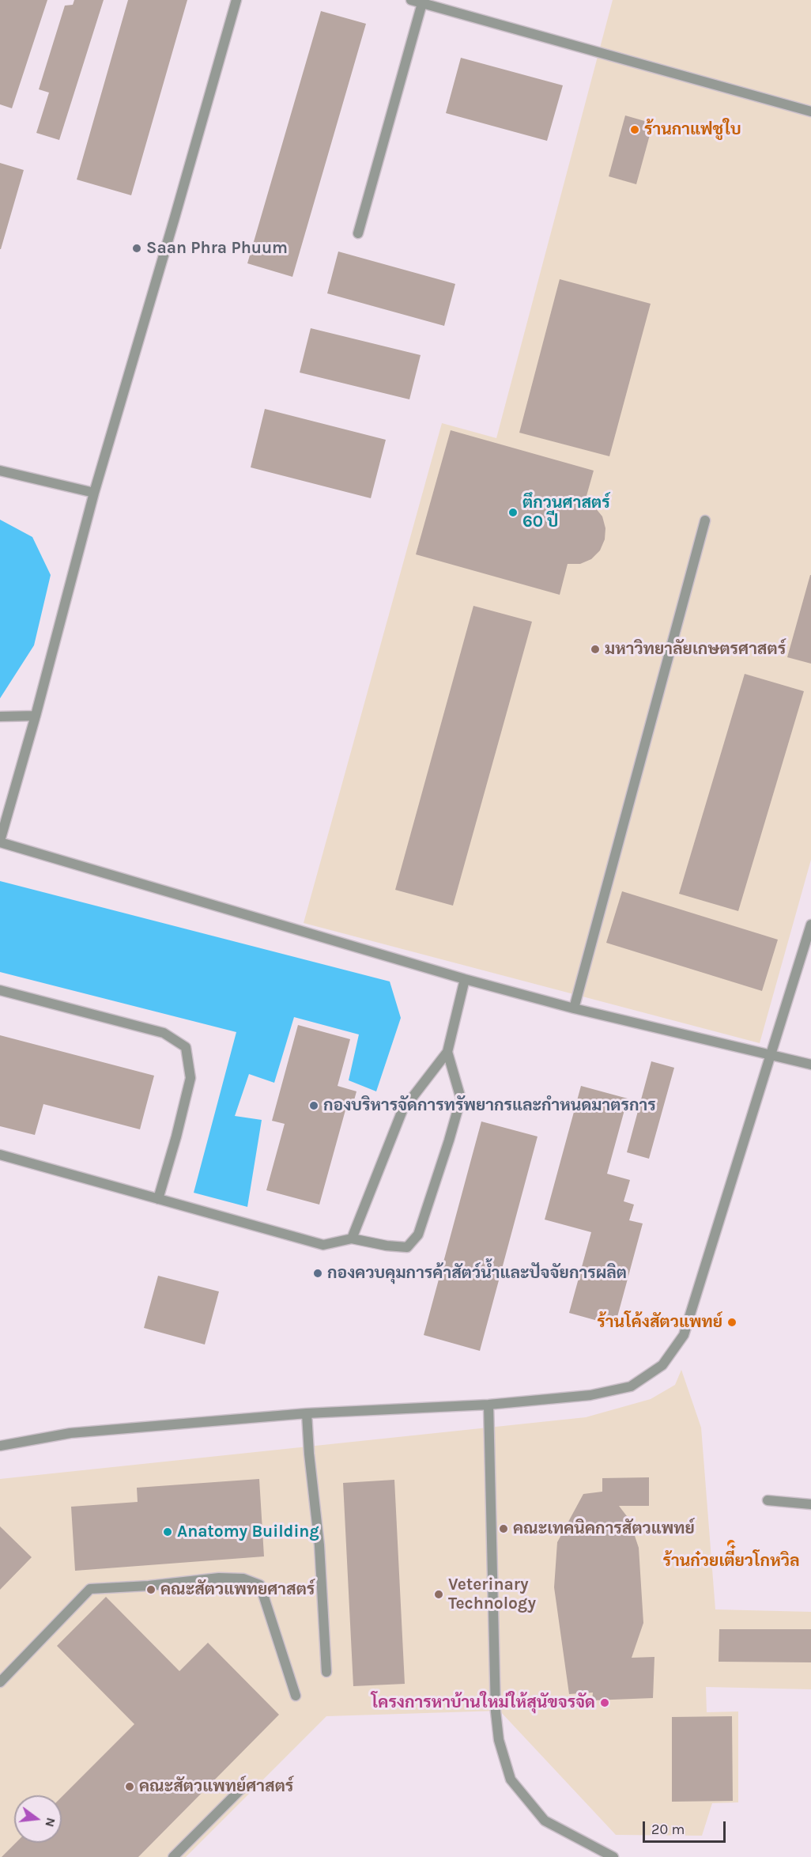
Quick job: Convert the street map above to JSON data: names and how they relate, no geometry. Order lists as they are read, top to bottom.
{
  "places": [
    "ร้านกาแฟชูใบ",
    "Saan Phra Phuum",
    "ตึกวนศาสตร์ 60 ปี",
    "มหาวิทยาลัยเกษตรศาสตร์",
    "กองบริหารจัดการทรัพยากรและกำหนดมาตรการ",
    "กองควบคุมการค้าสัตว์น้ำและปัจจัยการผลิต",
    "ร้านโค้งสัตวแพทย์",
    "คณะเทคนิคการสัตวแพทย์",
    "Anatomy Building",
    "ร้านก๋วยเตี๋ยวโกหวิล",
    "คณะสัตวแพทยศาสตร์",
    "Veterinary Technology",
    "โครงการหาบ้านใหม่ให้สุนัขจรจัด",
    "คณะสัตวแพทย์ศาสตร์"
  ],
  "scale_bar": "20 m",
  "north": "right"
}
